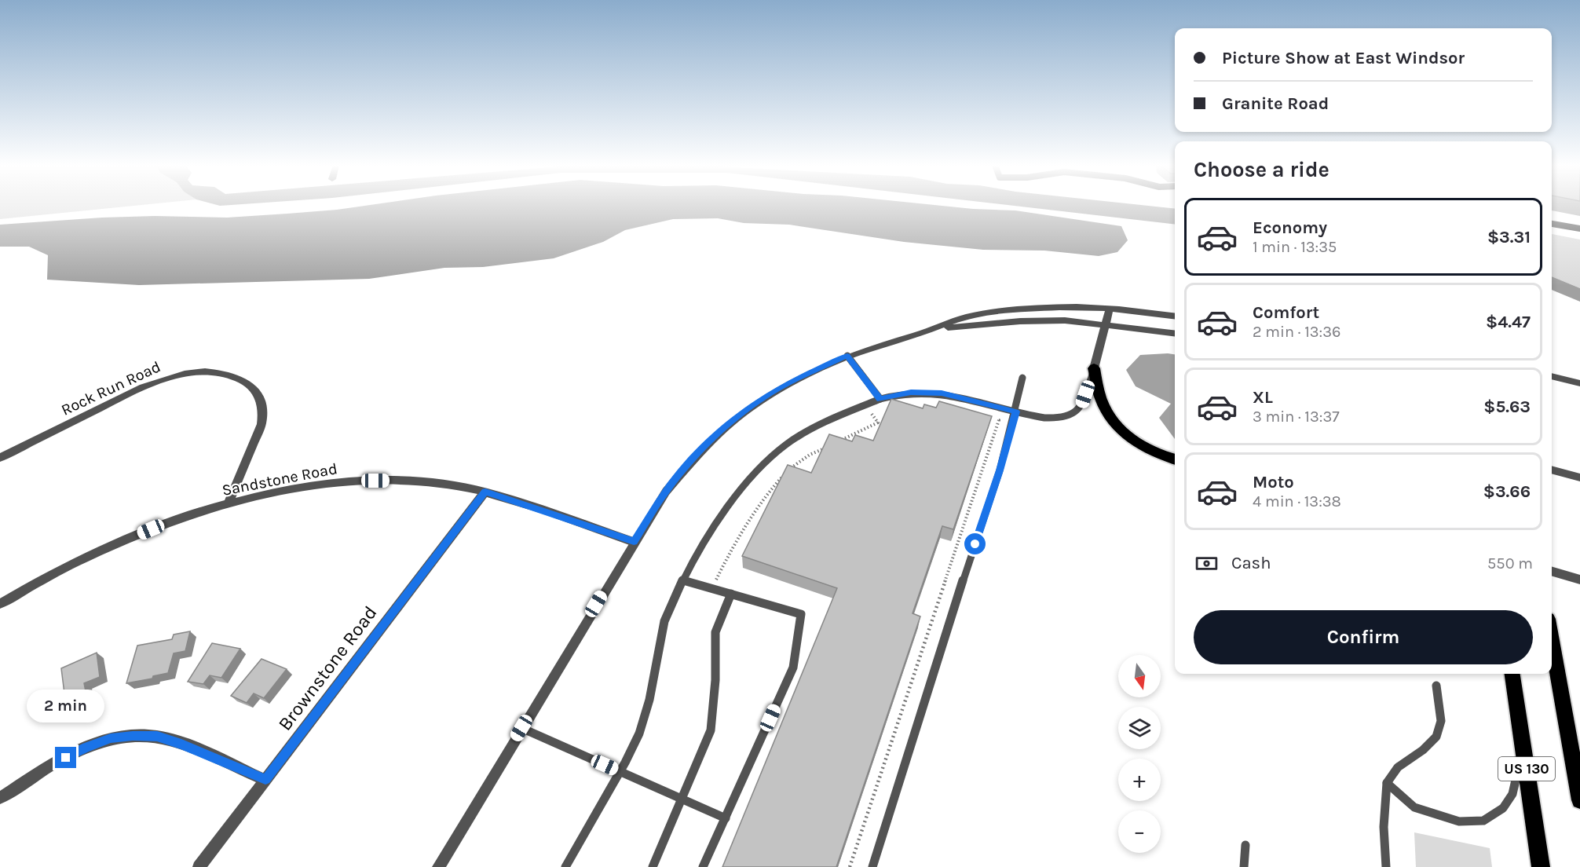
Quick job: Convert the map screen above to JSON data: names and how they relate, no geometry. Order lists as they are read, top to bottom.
{
  "streets": {
    "highway": ["US 130"],
    "street": ["Rock Run Road", "Sandstone Road", "Brownstone Road"]
  },
  "crossings": [
    ["Rock Run Road", "Sandstone Road"],
    ["Sandstone Road", "Brownstone Road"]
  ],
  "north": "bottom",
  "page": {
    "banner": ["Picture Show at East Windsor", "Granite Road"],
    "heading": "Choose a ride",
    "list": [
      {
        "name": "Economy",
        "note": "1 min · 13:35",
        "value": "$3.31"
      },
      {
        "name": "Comfort",
        "note": "2 min · 13:36",
        "value": "$4.47"
      },
      {
        "name": "XL",
        "note": "3 min · 13:37",
        "value": "$5.63"
      },
      {
        "name": "Moto",
        "note": "4 min · 13:38",
        "value": "$3.66"
      }
    ],
    "pay": ["Cash", "550 m"],
    "buttons": "Confirm",
    "map_buttons": ["+", "−"],
    "bubble": "2 min"
  }
}
